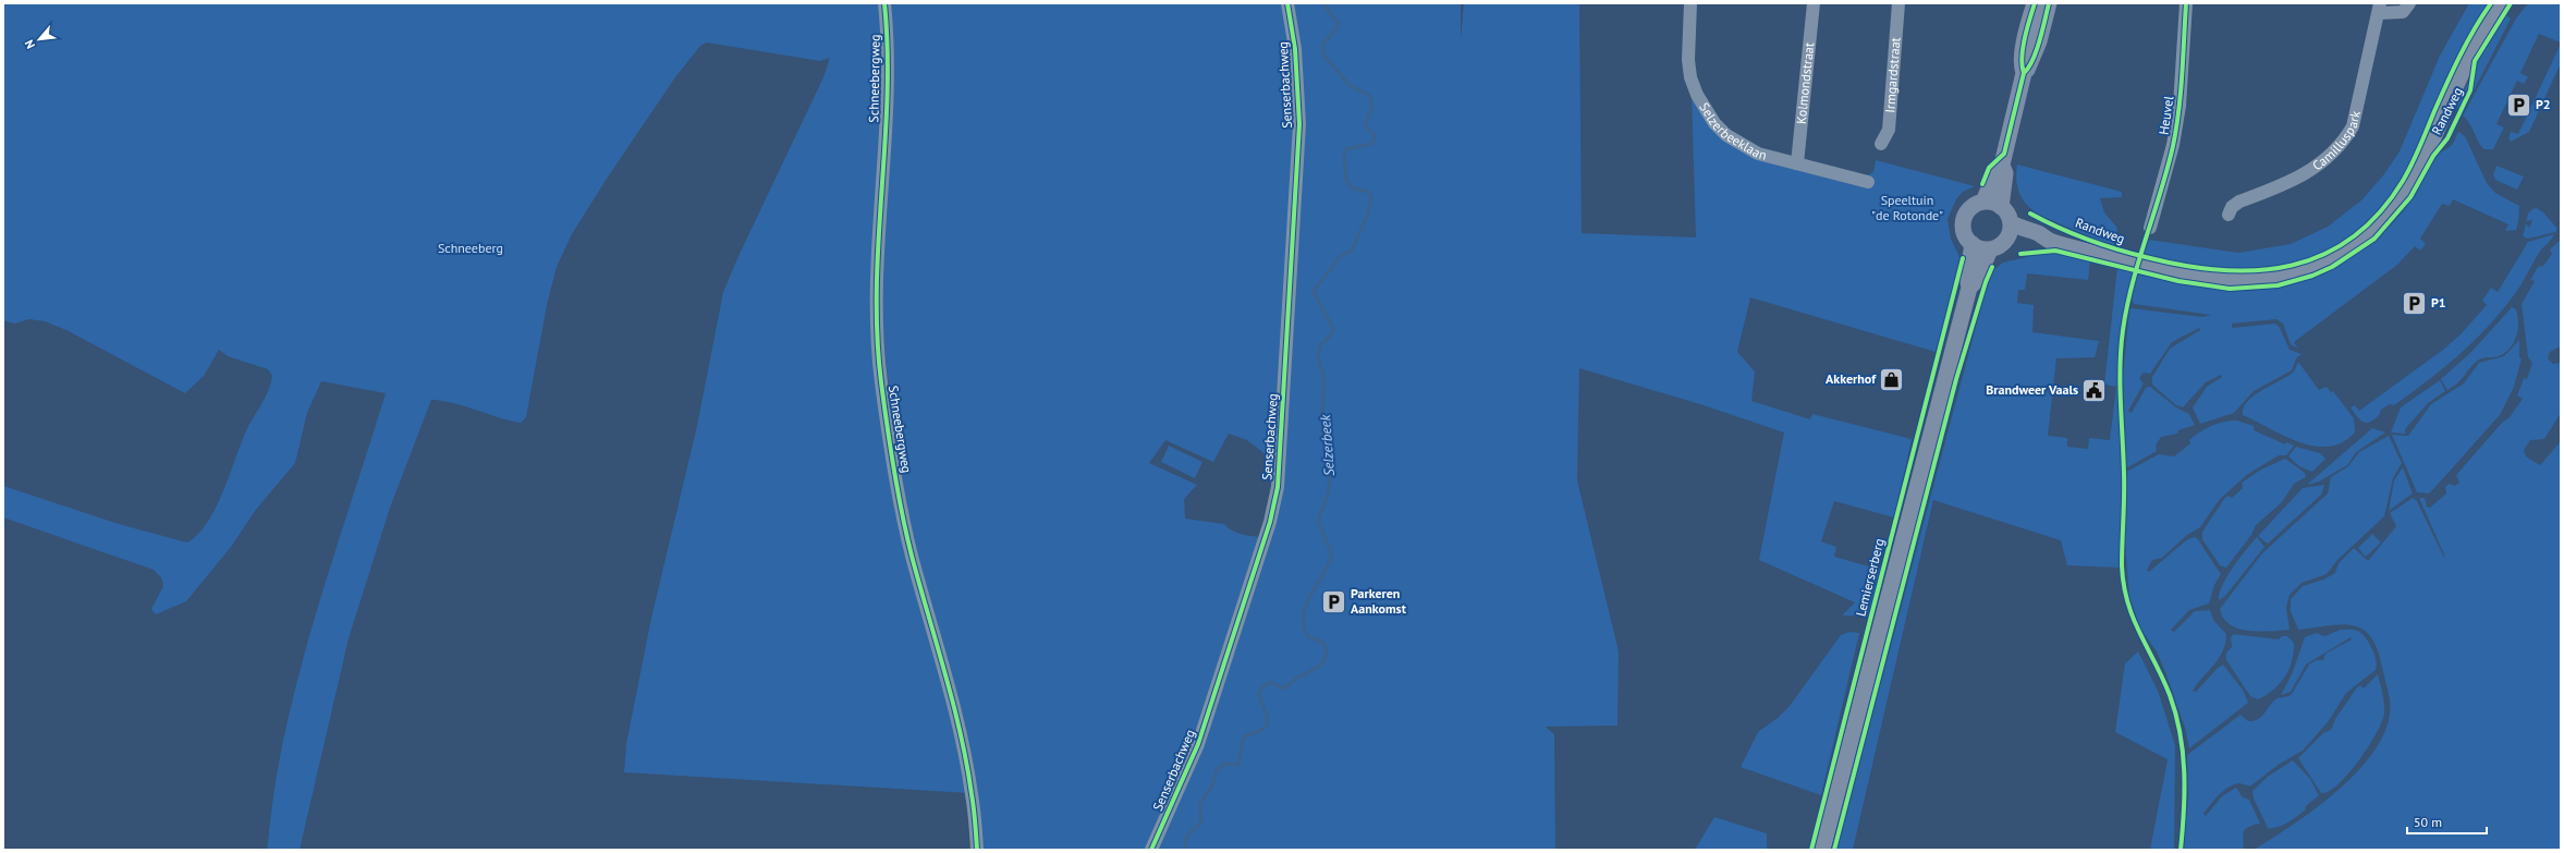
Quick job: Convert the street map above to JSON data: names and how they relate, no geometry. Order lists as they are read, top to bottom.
{
  "streets": {
    "main road": ["Randweg", "Lemierserberg"],
    "street": [
      "Irmgardstraat",
      "Schneebergweg",
      "Kolmondstraat",
      "Senserbachweg",
      "Heuvel",
      "Selzerbeeklaan",
      "Camilluspark"
    ]
  },
  "crossings": [
    ["Kolmondstraat", "Selzerbeeklaan"],
    ["Randweg", "Lemierserberg"]
  ],
  "water": ["Selzerbeek"],
  "parks": ["Speeltuin \"de Rotonde\"", "Schneeberg"],
  "places": {
    "parking": ["P2", "P1", "Parkeren Aankomst"],
    "shop": ["Akkerhof"],
    "public building": ["Brandweer Vaals"]
  },
  "scale_bar": "50 m",
  "north": "bottom left"
}
